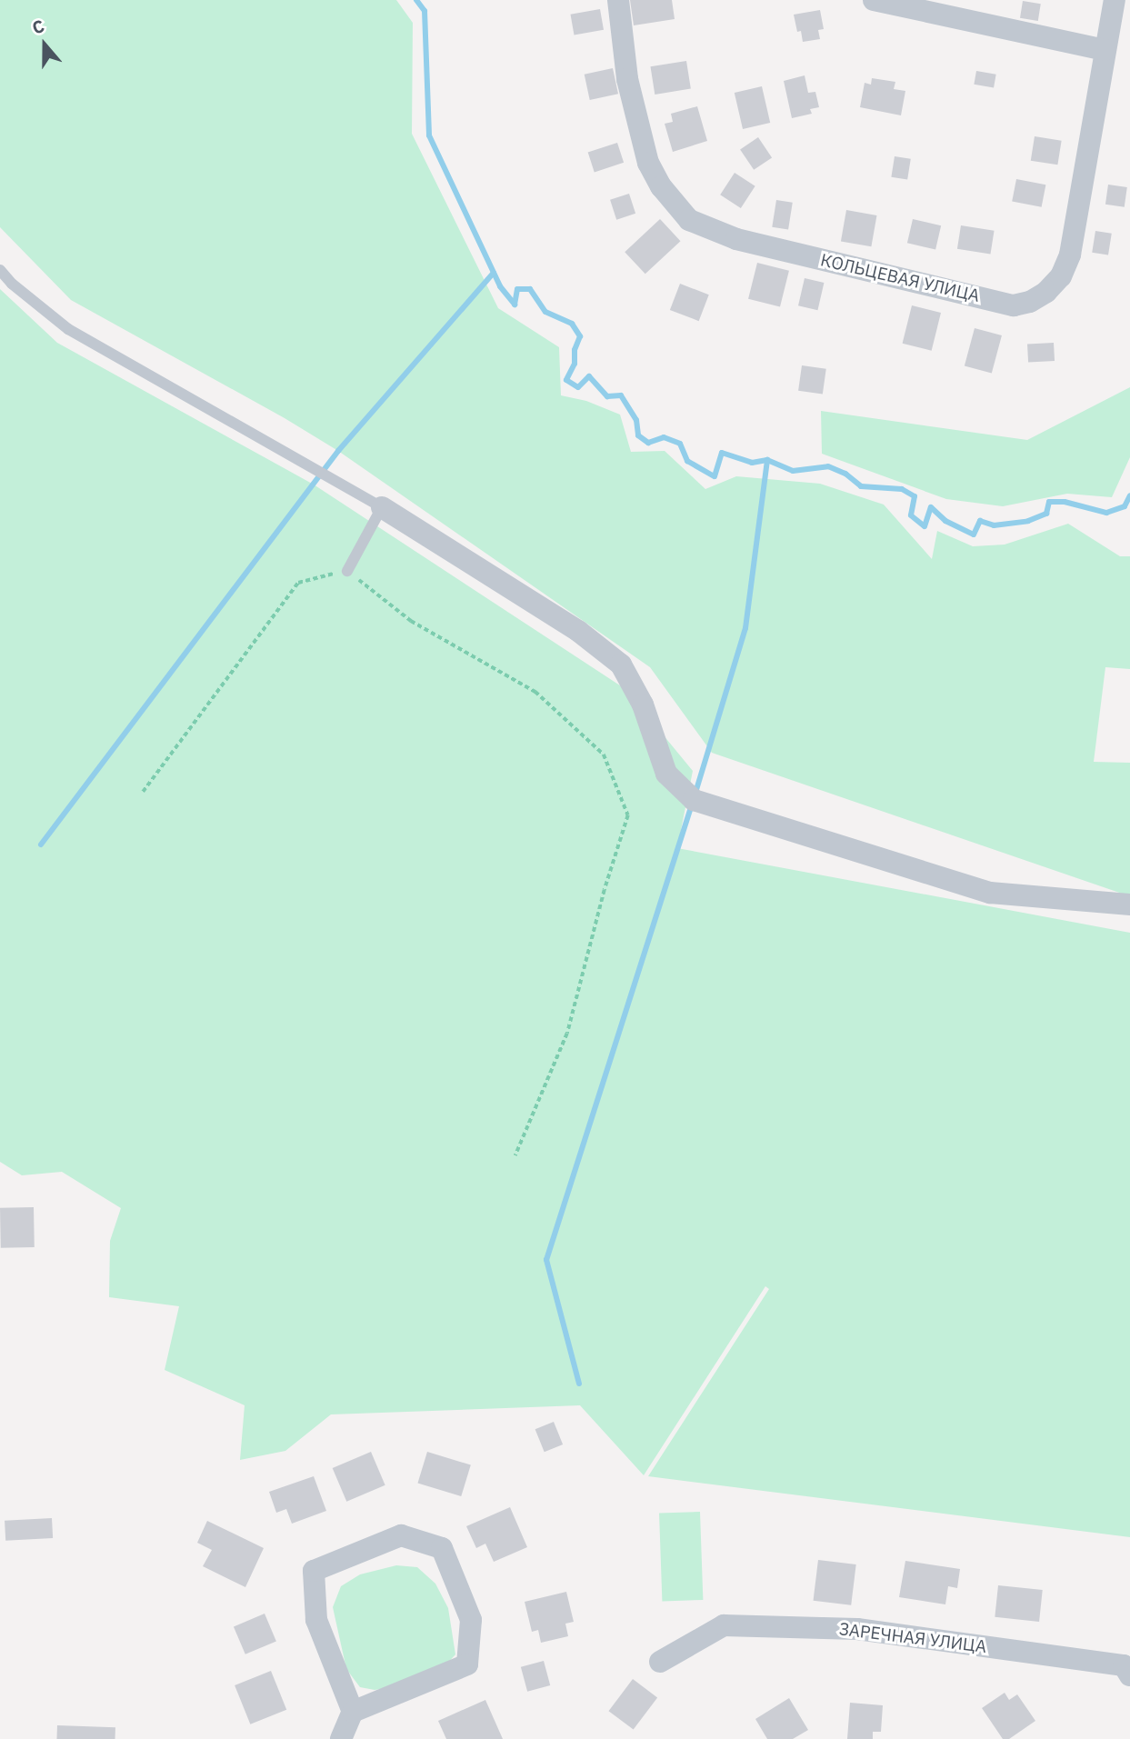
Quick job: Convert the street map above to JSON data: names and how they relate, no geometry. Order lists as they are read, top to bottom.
{
  "streets": {
    "street": ["КОЛЬЦЕВАЯ УЛИЦА", "ЗАРЕЧНАЯ УЛИЦА"]
  },
  "north": "top"
}
